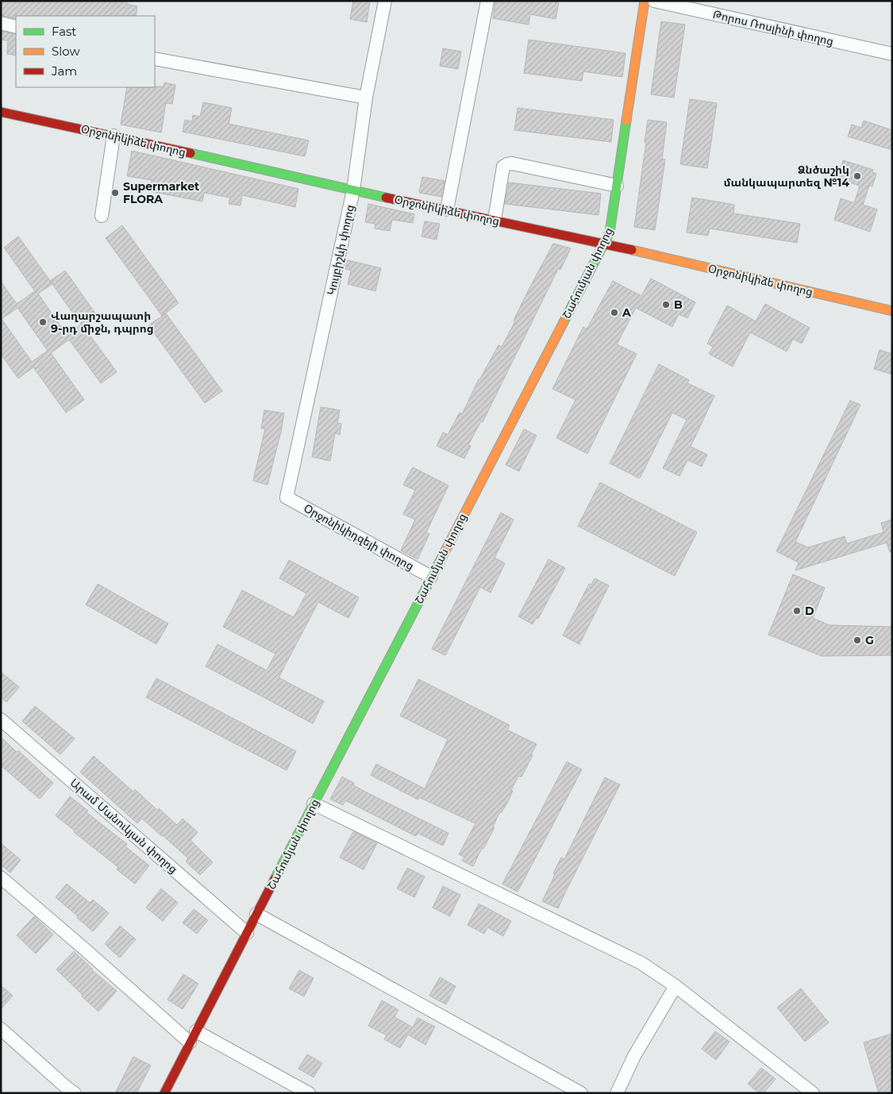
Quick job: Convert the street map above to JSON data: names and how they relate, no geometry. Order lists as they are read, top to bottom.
{
  "streets": {
    "main road": ["Օրջոնիկիձե փողոց", "Շահումյան փողոց"],
    "street": [
      "Թորոս Ռոսլինի փողոց",
      "Կույբիշևի փողոց",
      "Օրջոնիկիդզեյի փողոց",
      "Արամ Մանուկյան փողոց"
    ]
  },
  "crossings": [
    ["Օրջոնիկիձե փողոց", "Կույբիշևի փողոց"],
    ["Օրջոնիկիձե փողոց", "Շահումյան փողոց"],
    ["Կույբիշևի փողոց", "Օրջոնիկիդզեյի փողոց"],
    ["Շահումյան փողոց", "Օրջոնիկիդզեյի փողոց"],
    ["Շահումյան փողոց", "Արամ Մանուկյան փողոց"]
  ],
  "places": [
    "Ձնծաշիկ մանկապարտեզ №14",
    "Supermarket FLORA",
    "B",
    "A",
    "Վաղարշապատի 9-րդ միջն, դպրոց",
    "D",
    "G"
  ],
  "legend": ["Fast", "Slow", "Jam"]
}
